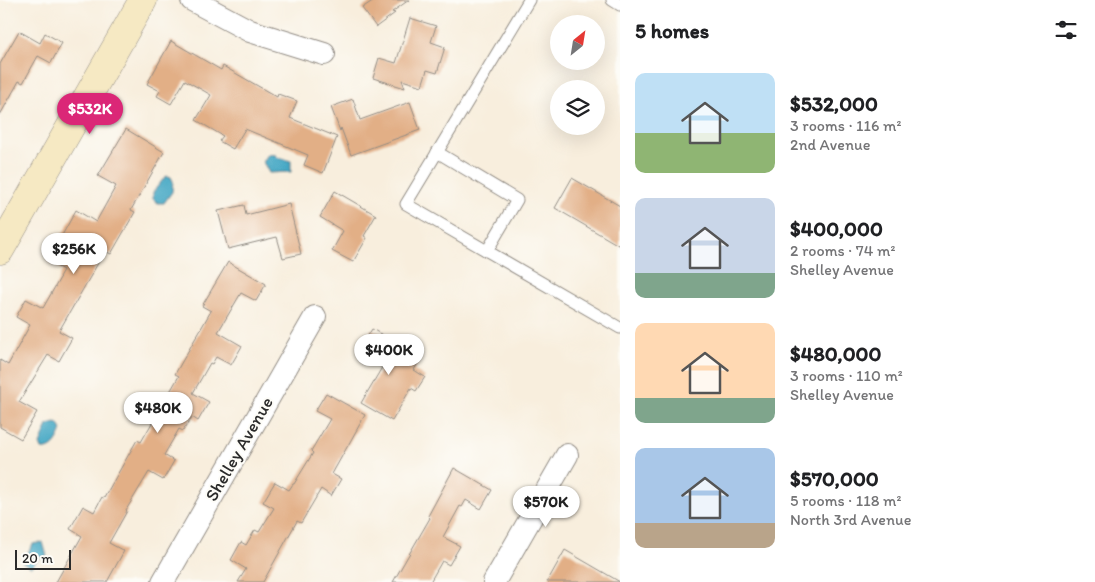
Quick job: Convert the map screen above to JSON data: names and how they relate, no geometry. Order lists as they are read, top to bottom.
{
  "streets": {
    "street": ["Shelley Avenue"]
  },
  "scale_bar": "20 m",
  "north": "top right",
  "page": {
    "heading": "5 homes",
    "list": [
      {
        "name": "$532,000",
        "note": "3 rooms · 116 m² · 2nd Avenue"
      },
      {
        "name": "$400,000",
        "note": "2 rooms · 74 m² · Shelley Avenue"
      },
      {
        "name": "$480,000",
        "note": "3 rooms · 110 m² · Shelley Avenue"
      },
      {
        "name": "$570,000",
        "note": "5 rooms · 118 m² · North 3rd Avenue"
      }
    ],
    "price": [
      "$532K",
      "$256K",
      "$400K",
      "$480K",
      "$570K"
    ],
    "scale": "20 m"
  }
}
